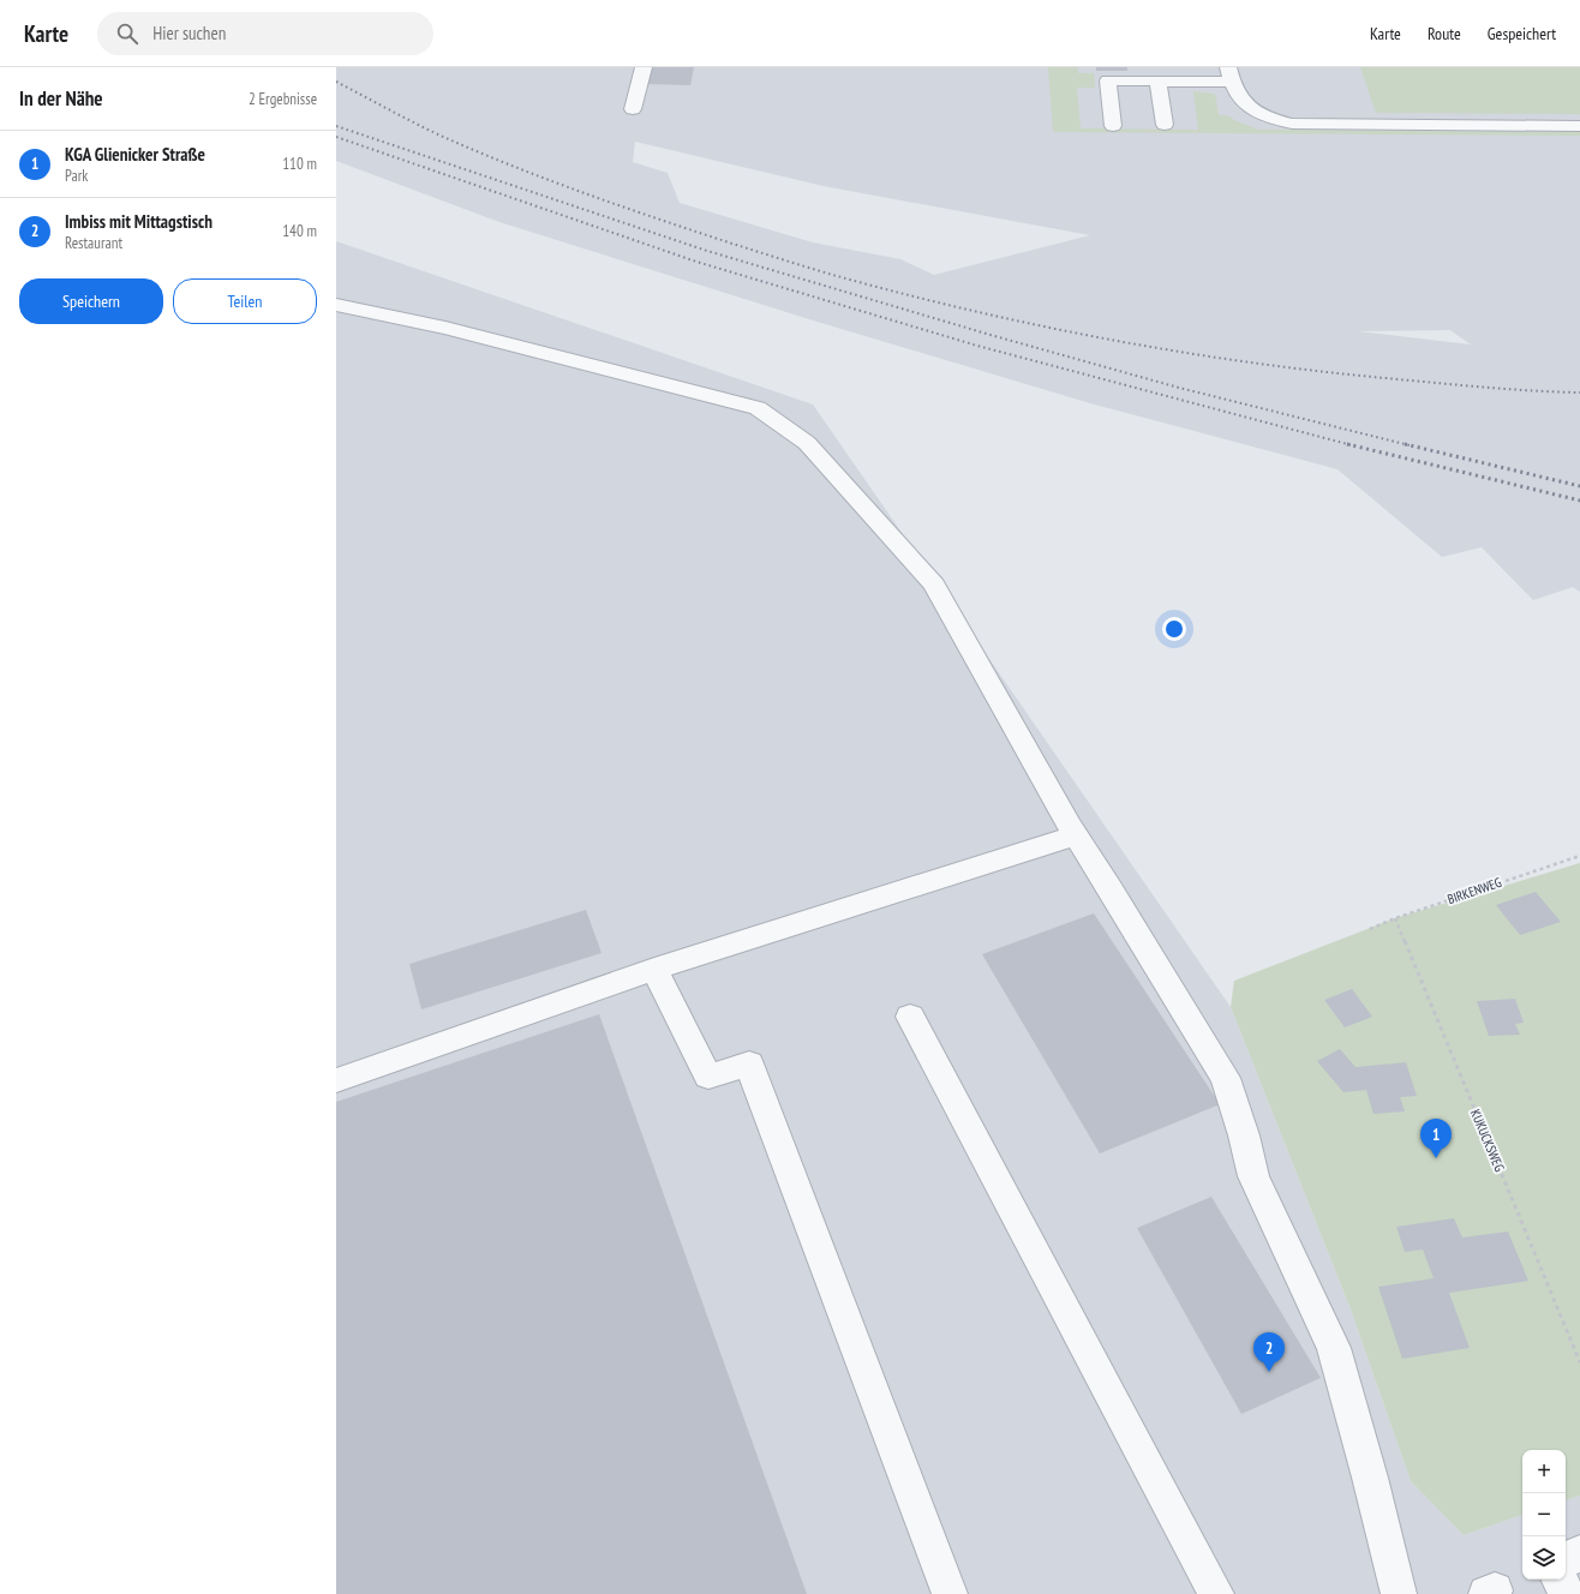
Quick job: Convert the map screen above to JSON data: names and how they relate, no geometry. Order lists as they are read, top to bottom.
{
  "streets": {
    "path": ["BIRKENWEG", "KUKUCKSWEG"]
  },
  "crossings": [
    ["BIRKENWEG", "KUKUCKSWEG"]
  ],
  "page": {
    "header": "Karte",
    "search": "Hier suchen",
    "nav": ["Karte", "Route", "Gespeichert"],
    "heading": ["In der Nähe", "2 Ergebnisse"],
    "list": [
      {
        "mark": "1",
        "name": "KGA Glienicker Straße",
        "note": "Park",
        "value": "110 m"
      },
      {
        "mark": "2",
        "name": "Imbiss mit Mittagstisch",
        "note": "Restaurant",
        "value": "140 m"
      }
    ],
    "buttons": ["Speichern", "Teilen"],
    "pins": ["1", "2"],
    "map_buttons": ["+", "−"]
  }
}
